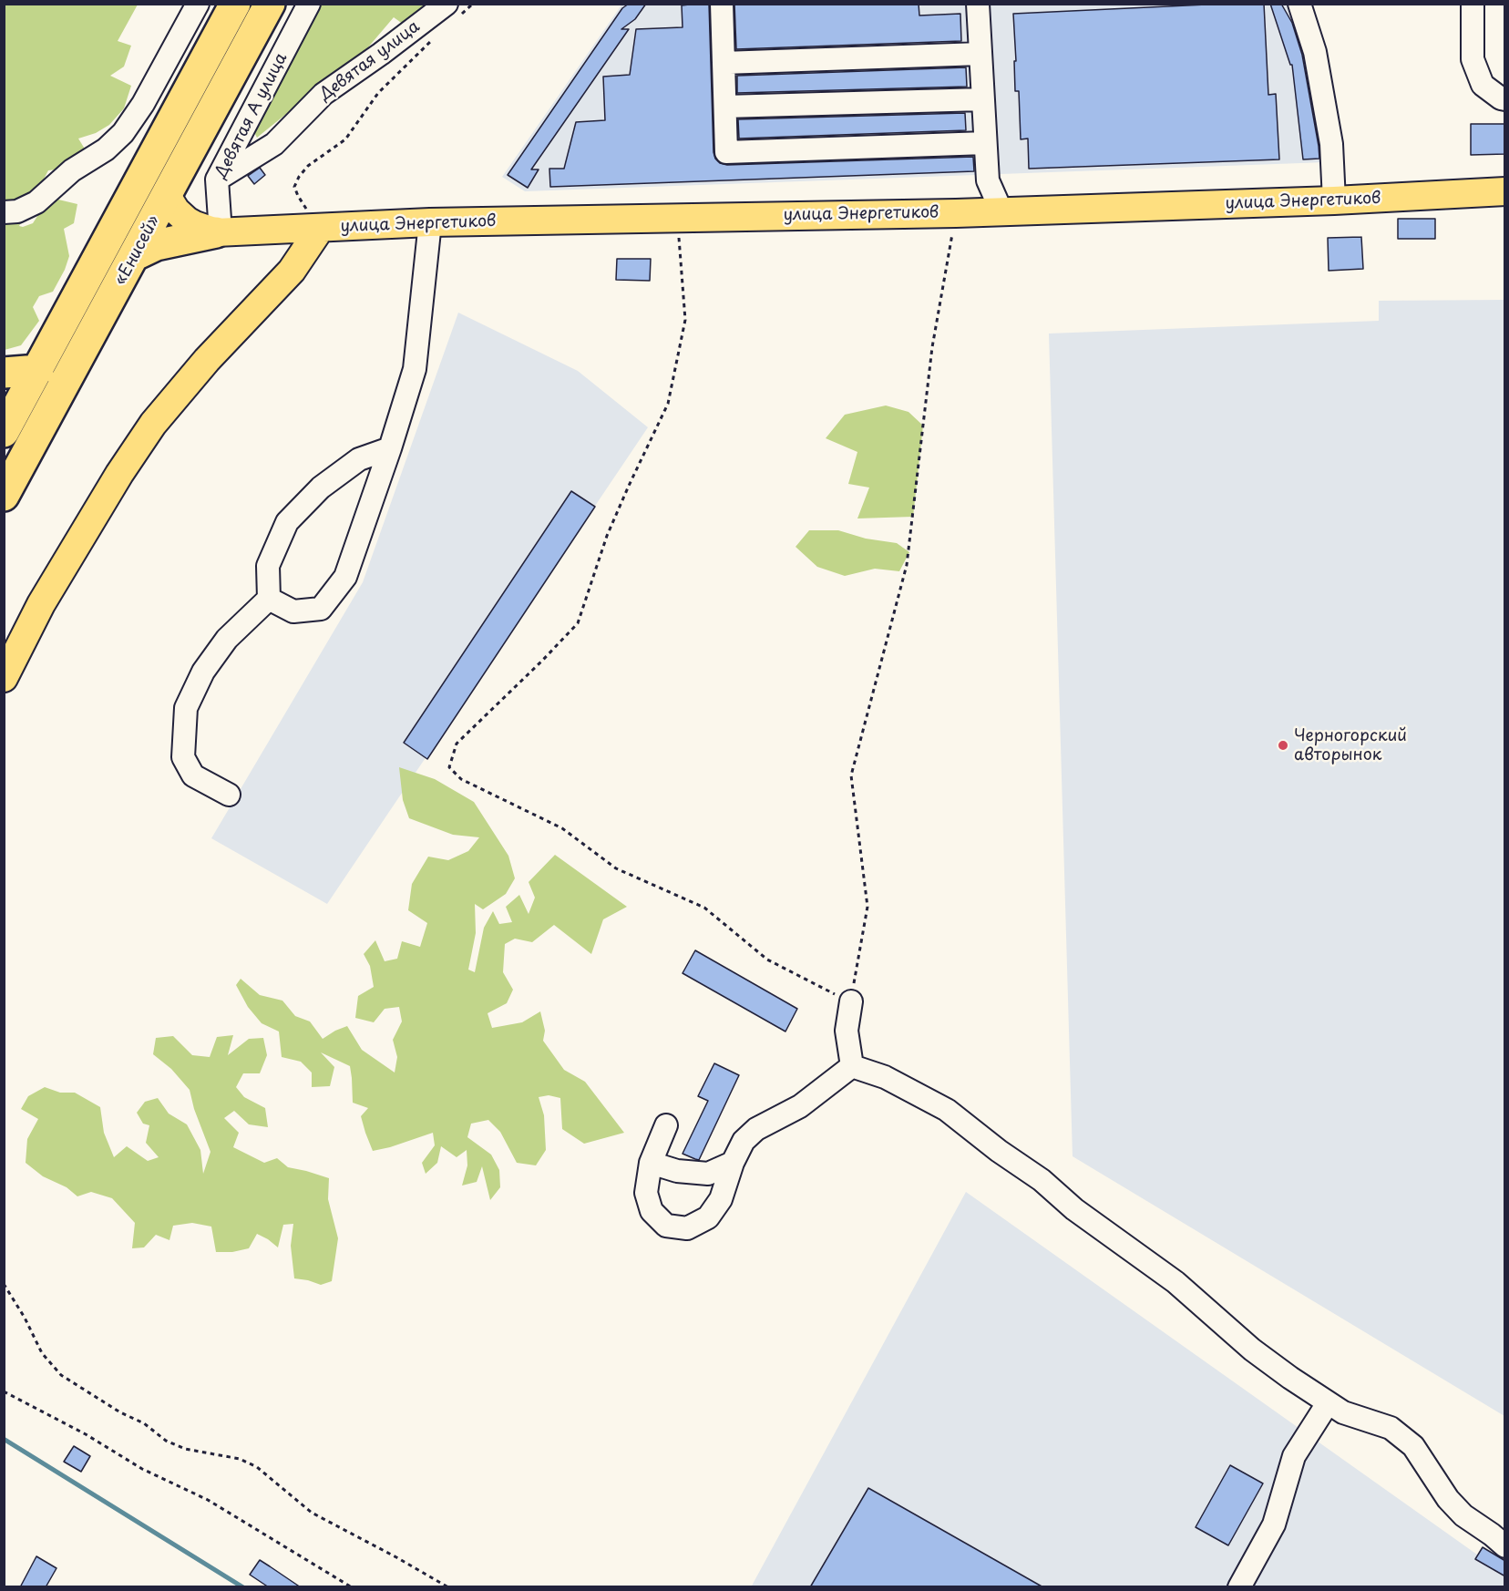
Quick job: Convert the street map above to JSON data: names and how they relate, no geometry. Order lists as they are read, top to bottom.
{
  "streets": {
    "highway": ["«Енисей»"],
    "main road": ["улица Энергетиков"],
    "lane": ["Девятая улица", "Девятая А улица"]
  },
  "crossings": [
    ["Девятая улица", "Девятая А улица"],
    ["Девятая А улица", "улица Энергетиков"]
  ],
  "places": ["Черногорский авторынок"]
}
